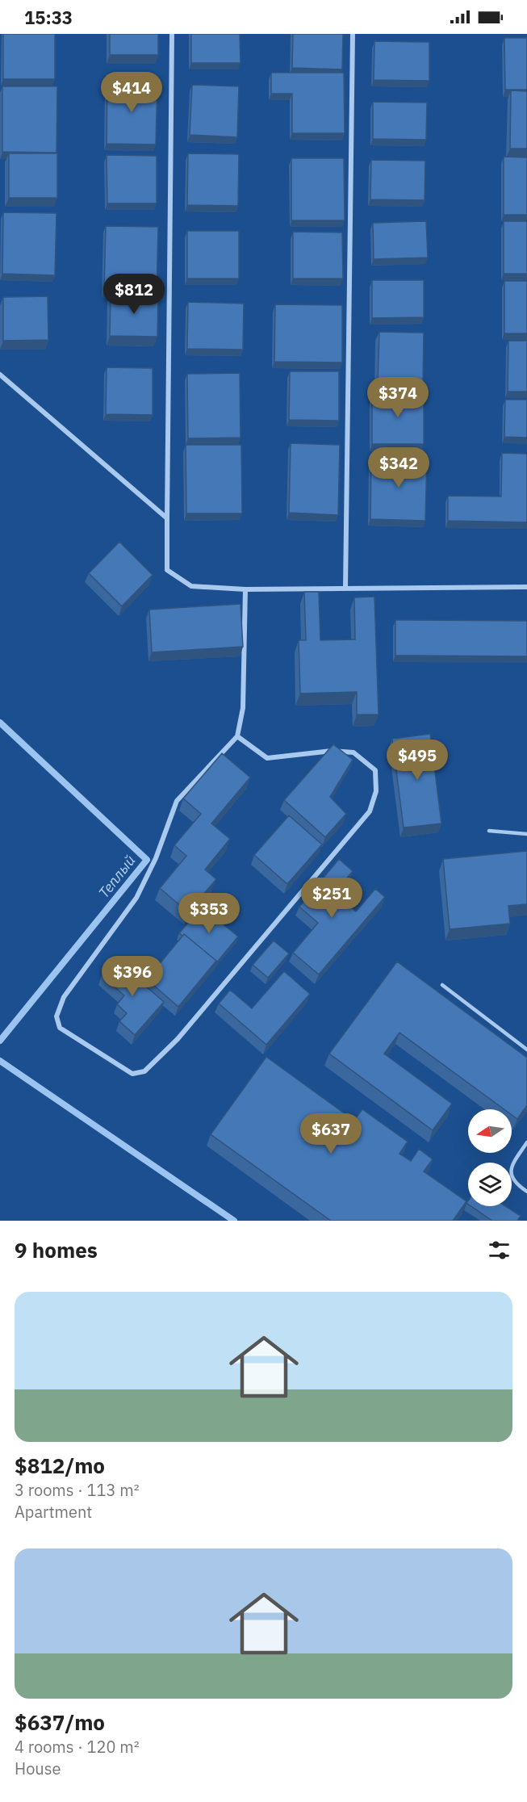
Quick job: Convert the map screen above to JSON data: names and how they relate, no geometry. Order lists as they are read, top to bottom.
{
  "water": ["Теплый"],
  "north": "left",
  "page": {
    "status": "15:33",
    "price": [
      "$414",
      "$812",
      "$374",
      "$342",
      "$495",
      "$251",
      "$353",
      "$396",
      "$637"
    ],
    "heading": "9 homes",
    "list": [
      {
        "name": "$812/mo",
        "note": "3 rooms · 113 m² · Apartment"
      },
      {
        "name": "$637/mo",
        "note": "4 rooms · 120 m² · House"
      }
    ]
  }
}
